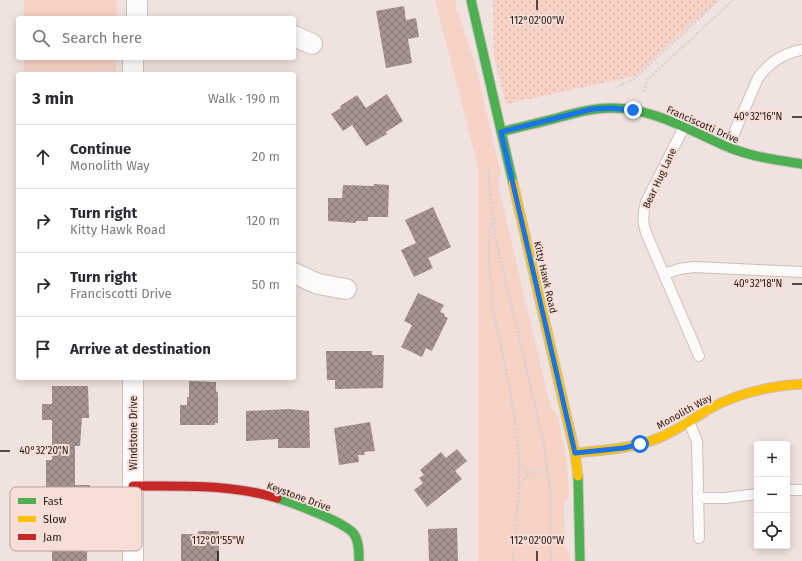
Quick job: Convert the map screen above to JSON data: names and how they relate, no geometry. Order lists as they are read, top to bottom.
{
  "streets": {
    "street": [
      "Franciscotti Drive",
      "Kitty Hawk Road",
      "Monolith Way",
      "Windstone Drive",
      "Keystone Drive"
    ],
    "lane": ["Bear Hug Lane"]
  },
  "crossings": [
    ["Franciscotti Drive", "Bear Hug Lane"],
    ["Franciscotti Drive", "Kitty Hawk Road"],
    ["Kitty Hawk Road", "Monolith Way"],
    ["Windstone Drive", "Keystone Drive"]
  ],
  "legend": ["Fast", "Slow", "Jam"],
  "page": {
    "search": "Search here",
    "heading": ["3 min", "Walk · 190 m"],
    "list": [
      ["Continue", "Monolith Way", "20 m"],
      ["Turn right", "Kitty Hawk Road", "120 m"],
      ["Turn right", "Franciscotti Drive", "50 m"],
      "Arrive at destination"
    ],
    "map_buttons": ["+", "−"]
  },
  "coordinates": [
    "112°02'00\"W",
    "40°32'16\"N",
    "40°32'18\"N",
    "40°32'20\"N",
    "112°01'55\"W"
  ]
}
